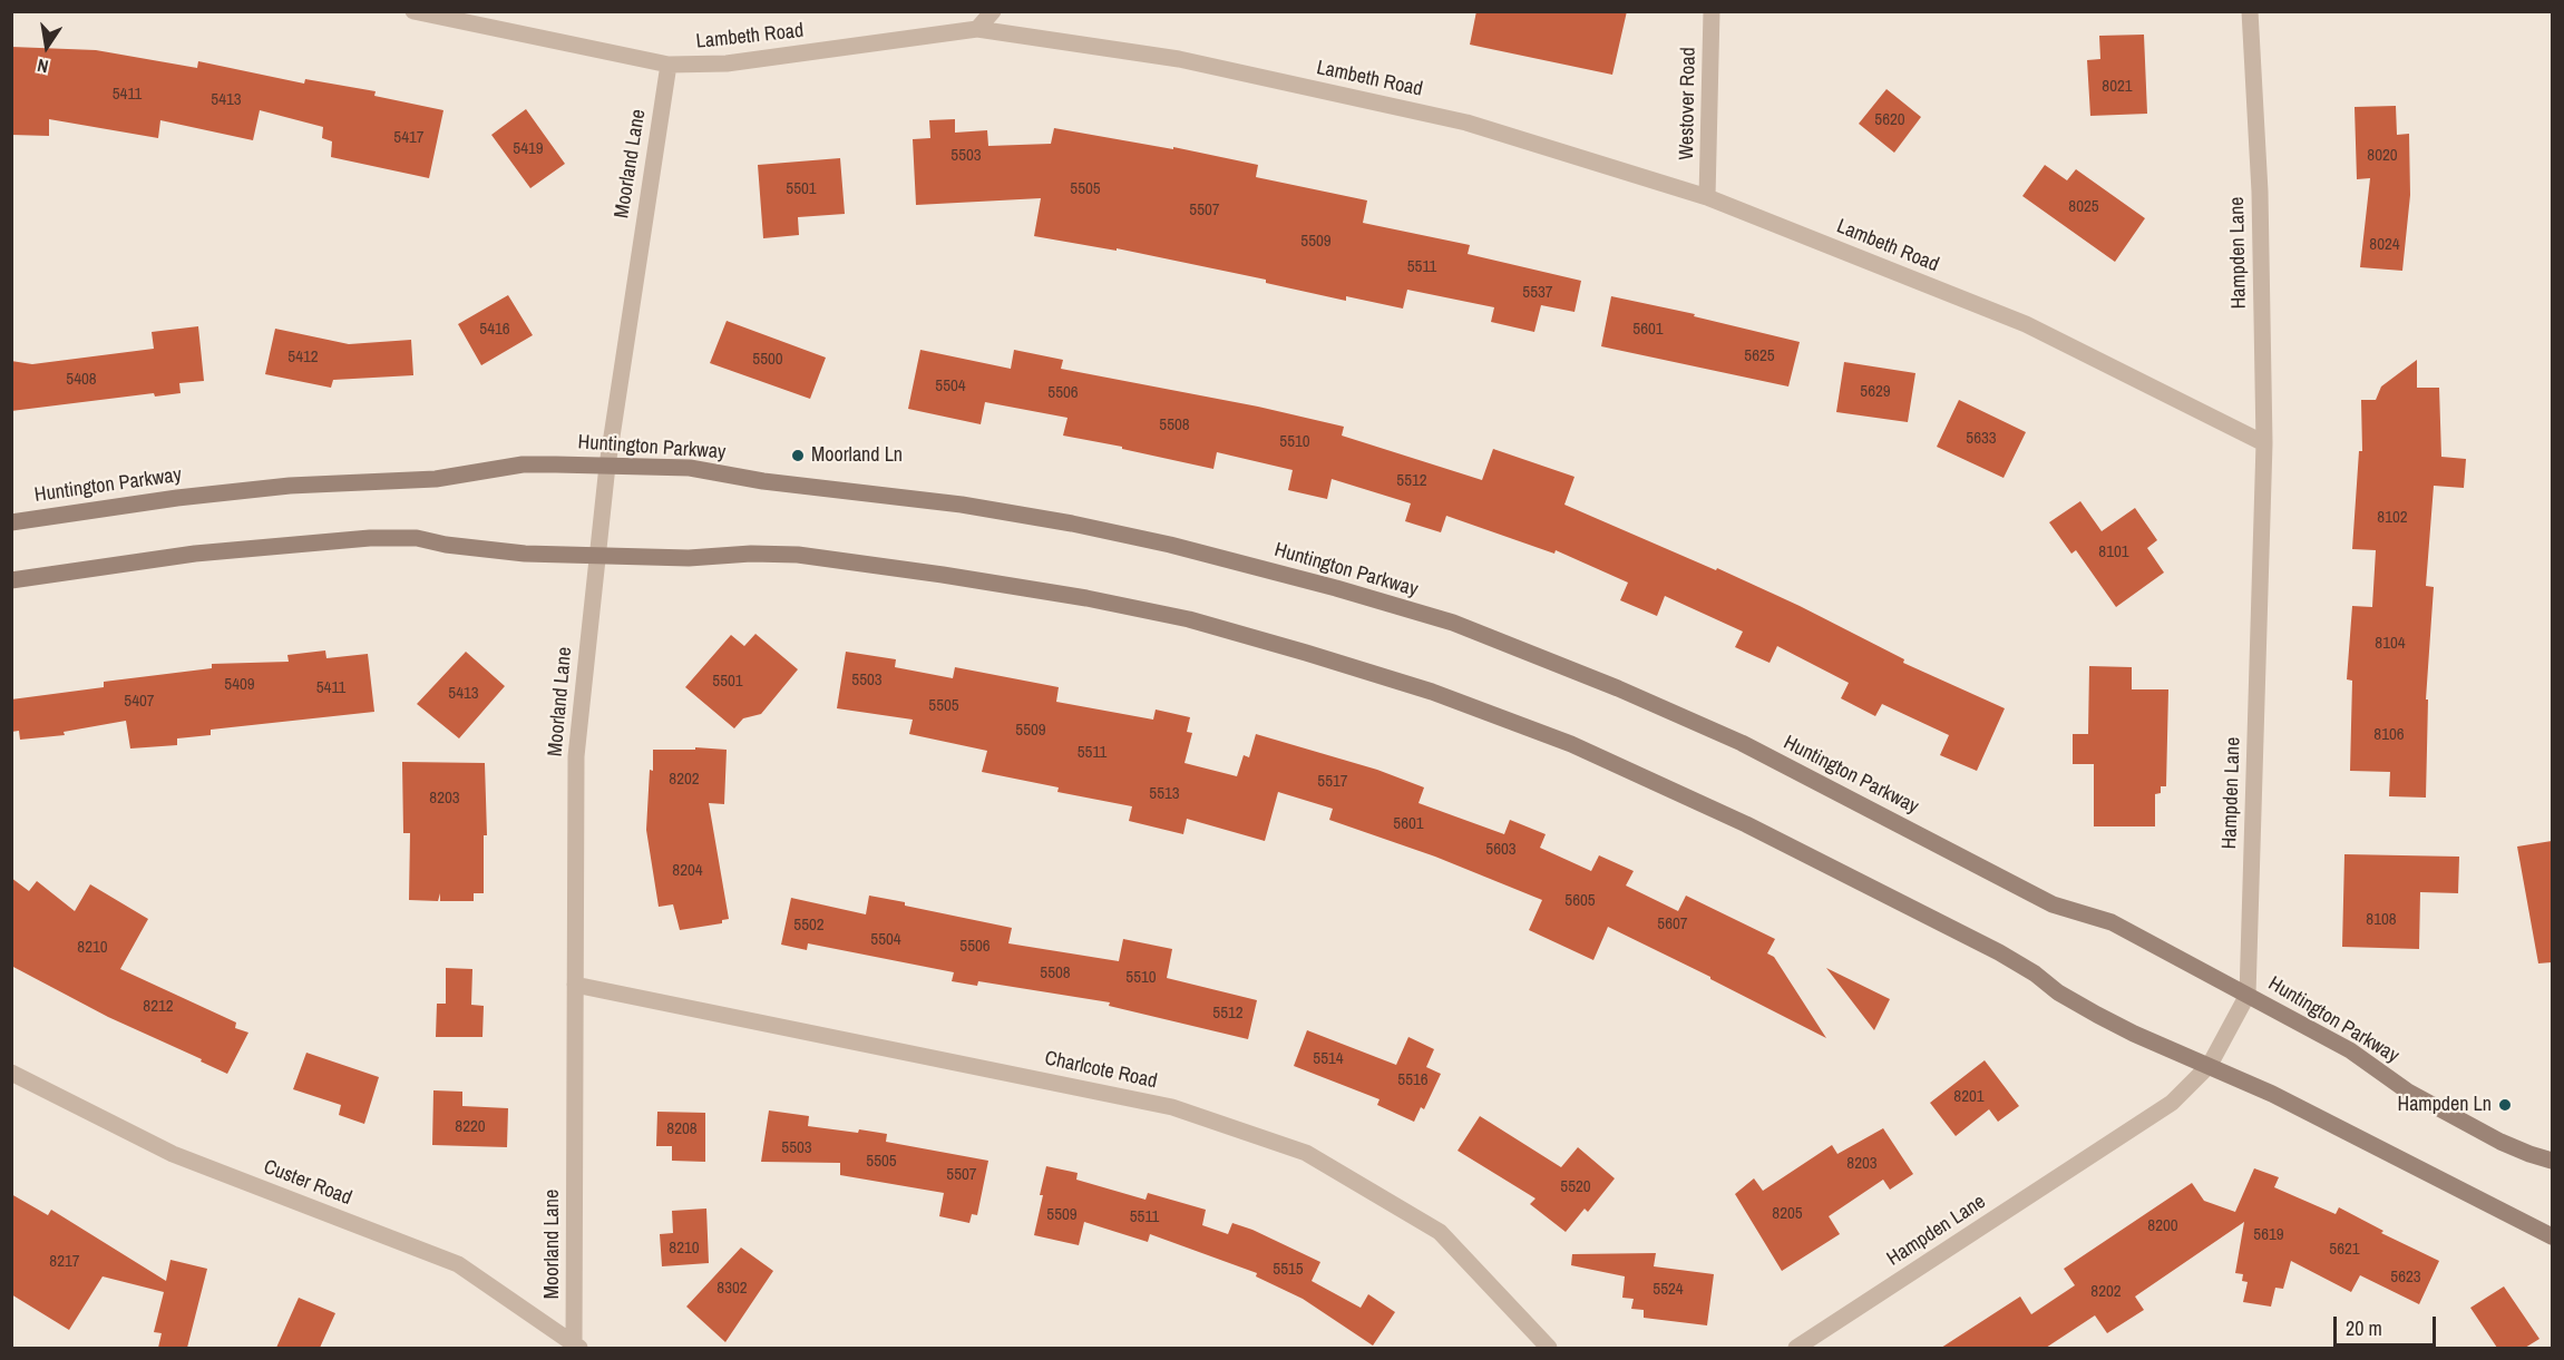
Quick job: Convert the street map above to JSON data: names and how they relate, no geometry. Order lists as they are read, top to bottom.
{
  "streets": {
    "street": [
      "Lambeth Road",
      "Westover Road",
      "Moorland Lane",
      "Hampden Lane",
      "Huntington Parkway",
      "Charlcote Road",
      "Custer Road"
    ]
  },
  "crossings": [
    ["Lambeth Road", "Westover Road"],
    ["Lambeth Road", "Moorland Lane"],
    ["Lambeth Road", "Hampden Lane"],
    ["Moorland Lane", "Huntington Parkway"],
    ["Moorland Lane", "Charlcote Road"],
    ["Moorland Lane", "Custer Road"],
    ["Hampden Lane", "Huntington Parkway"]
  ],
  "places": ["Moorland Ln", "Hampden Ln"],
  "house_numbers": [
    "8021",
    "5411",
    "5413",
    "5620",
    "5417",
    "5419",
    "5503",
    "8020",
    "5501",
    "5505",
    "8025",
    "5507",
    "5509",
    "8024",
    "5511",
    "5537",
    "5416",
    "5601",
    "5625",
    "5412",
    "5500",
    "5408",
    "5504",
    "5629",
    "5506",
    "5508",
    "5633",
    "5510",
    "5512",
    "8102",
    "8101",
    "8104",
    "5503",
    "5501",
    "5409",
    "5411",
    "5413",
    "5407",
    "5505",
    "5509",
    "8106",
    "5511",
    "8202",
    "5517",
    "5513",
    "8203",
    "5601",
    "5603",
    "8204",
    "5605",
    "8108",
    "5607",
    "5502",
    "5504",
    "5506",
    "8210",
    "5508",
    "5510",
    "8212",
    "5512",
    "5514",
    "5516",
    "8201",
    "8220",
    "8208",
    "5503",
    "5505",
    "8203",
    "5507",
    "5520",
    "8205",
    "5509",
    "5511",
    "8200",
    "5619",
    "8210",
    "5621",
    "8217",
    "5515",
    "5623",
    "8302",
    "5524",
    "8202"
  ],
  "scale_bar": "20 m",
  "north": "bottom"
}
